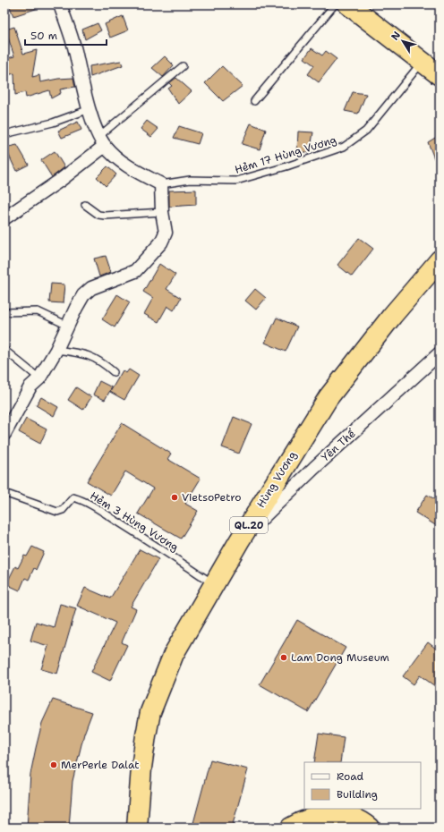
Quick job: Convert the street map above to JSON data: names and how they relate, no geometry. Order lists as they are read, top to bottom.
{
  "streets": {
    "highway": ["Hùng Vương", "QL.20"],
    "street": ["Yên Thế"],
    "lane": ["Hẻm 17 Hùng Vương", "Hẻm 3 Hùng Vương"]
  },
  "crossings": [
    ["Yên Thế", "Hùng Vương"],
    ["Hùng Vương", "Hẻm 3 Hùng Vương"]
  ],
  "places": ["VietsoPetro", "Lam Dong Museum", "MerPerle Dalat"],
  "legend": ["Road", "Building"],
  "scale_bar": "50 m",
  "north": "top left"
}
